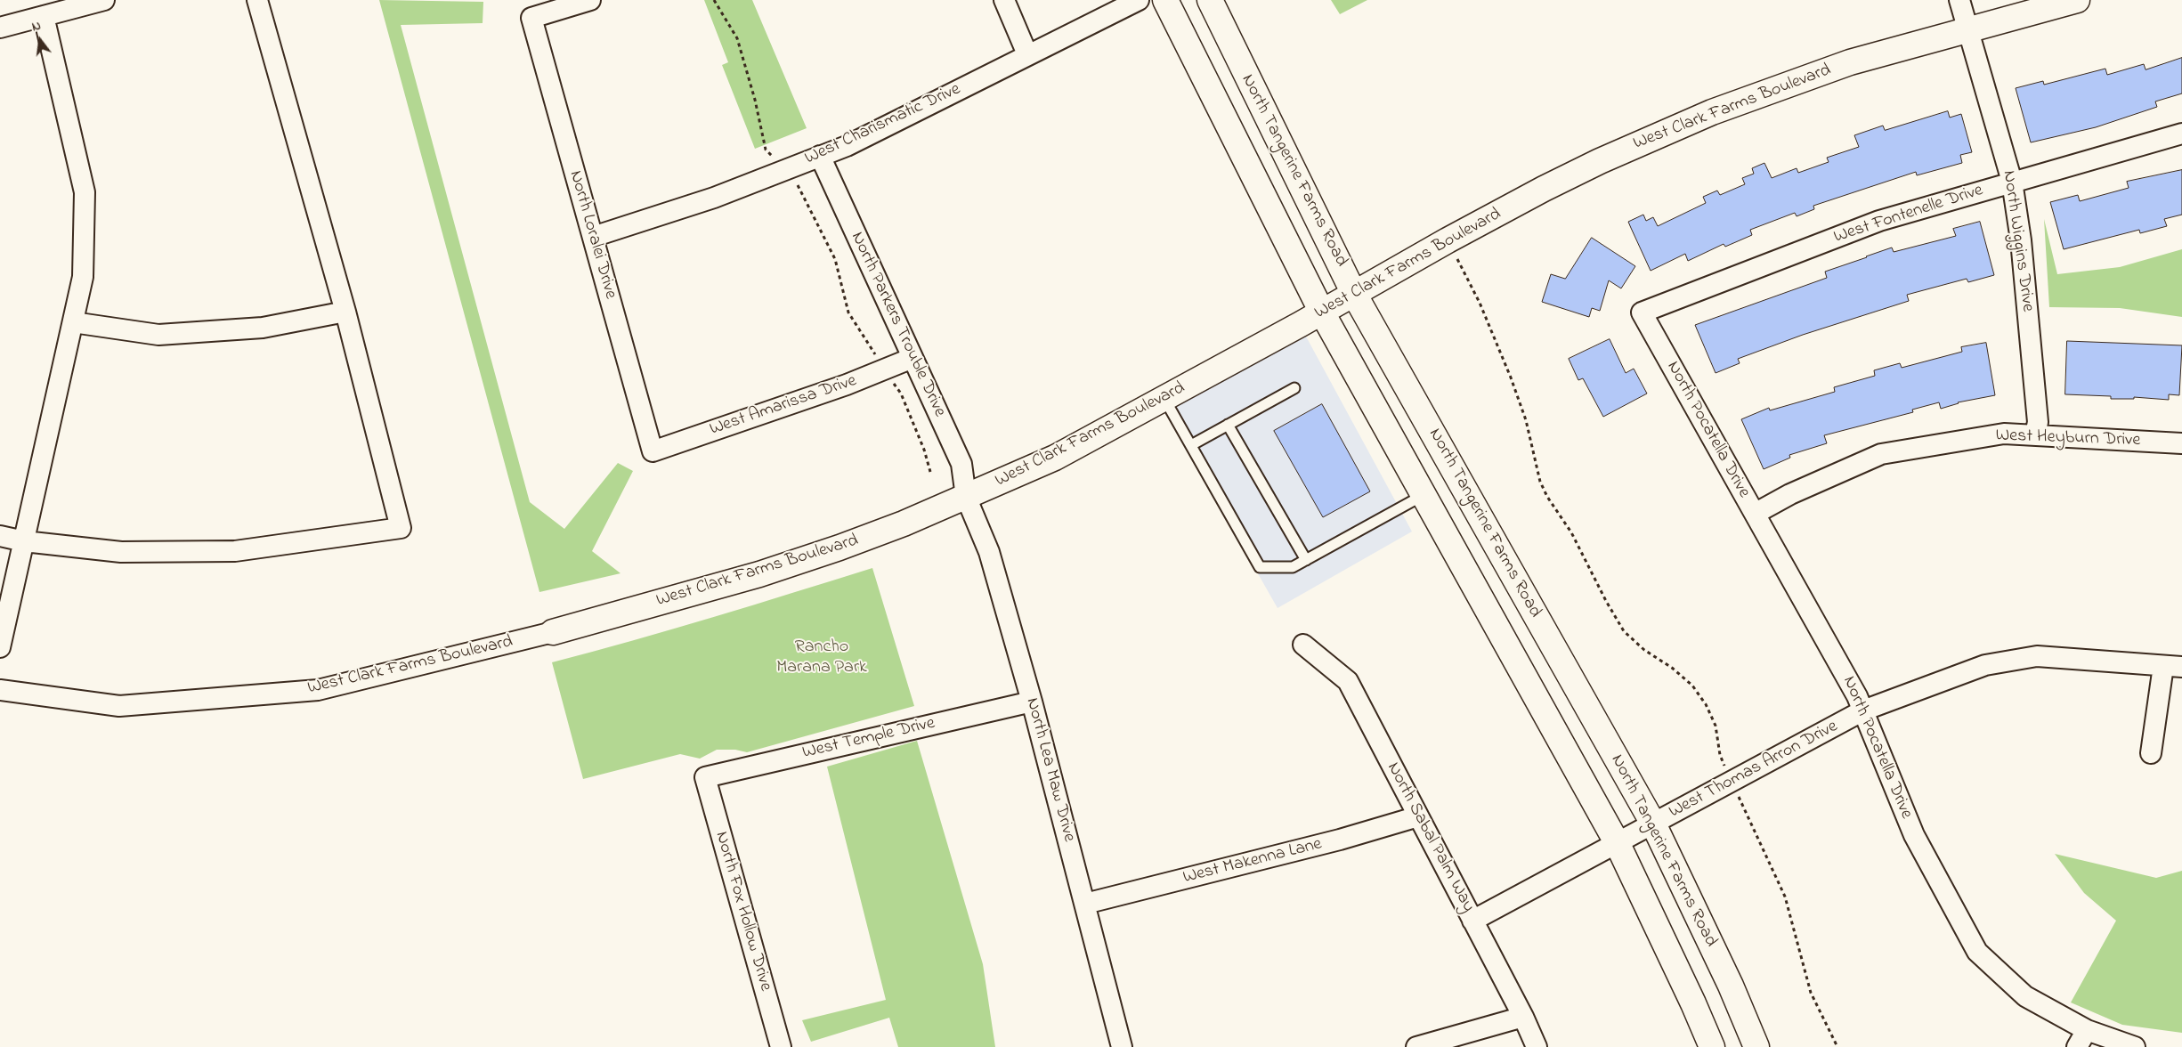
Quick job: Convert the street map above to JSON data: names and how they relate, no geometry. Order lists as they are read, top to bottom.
{
  "streets": {
    "street": [
      "West Clark Farms Boulevard",
      "West Charismatic Drive",
      "North Tangerine Farms Road",
      "West Fontenelle Drive",
      "North Loralei Drive",
      "North Wiggins Drive",
      "North Parkers Trouble Drive",
      "West Amarissa Drive",
      "North Pocatella Drive",
      "West Heyburn Drive",
      "West Temple Drive",
      "North Lea Maw Drive",
      "West Thomas Arron Drive",
      "North Sabal Palm Way",
      "West Makenna Lane",
      "North Fox Hollow Drive"
    ]
  },
  "crossings": [
    ["West Clark Farms Boulevard", "North Tangerine Farms Road"],
    ["West Clark Farms Boulevard", "North Wiggins Drive"],
    ["West Clark Farms Boulevard", "North Parkers Trouble Drive"],
    ["West Clark Farms Boulevard", "North Lea Maw Drive"],
    ["West Charismatic Drive", "North Loralei Drive"],
    ["West Charismatic Drive", "North Parkers Trouble Drive"],
    ["North Tangerine Farms Road", "West Thomas Arron Drive"],
    ["West Fontenelle Drive", "North Wiggins Drive"],
    ["West Fontenelle Drive", "North Pocatella Drive"],
    ["North Loralei Drive", "West Amarissa Drive"],
    ["North Wiggins Drive", "West Heyburn Drive"],
    ["North Parkers Trouble Drive", "West Amarissa Drive"],
    ["North Parkers Trouble Drive", "North Lea Maw Drive"],
    ["North Pocatella Drive", "West Heyburn Drive"],
    ["North Pocatella Drive", "West Thomas Arron Drive"],
    ["West Temple Drive", "North Lea Maw Drive"],
    ["West Temple Drive", "North Fox Hollow Drive"],
    ["North Lea Maw Drive", "West Makenna Lane"],
    ["West Thomas Arron Drive", "North Sabal Palm Way"],
    ["North Sabal Palm Way", "West Makenna Lane"]
  ],
  "parks": ["Rancho Marana Park"],
  "north": "top"
}
